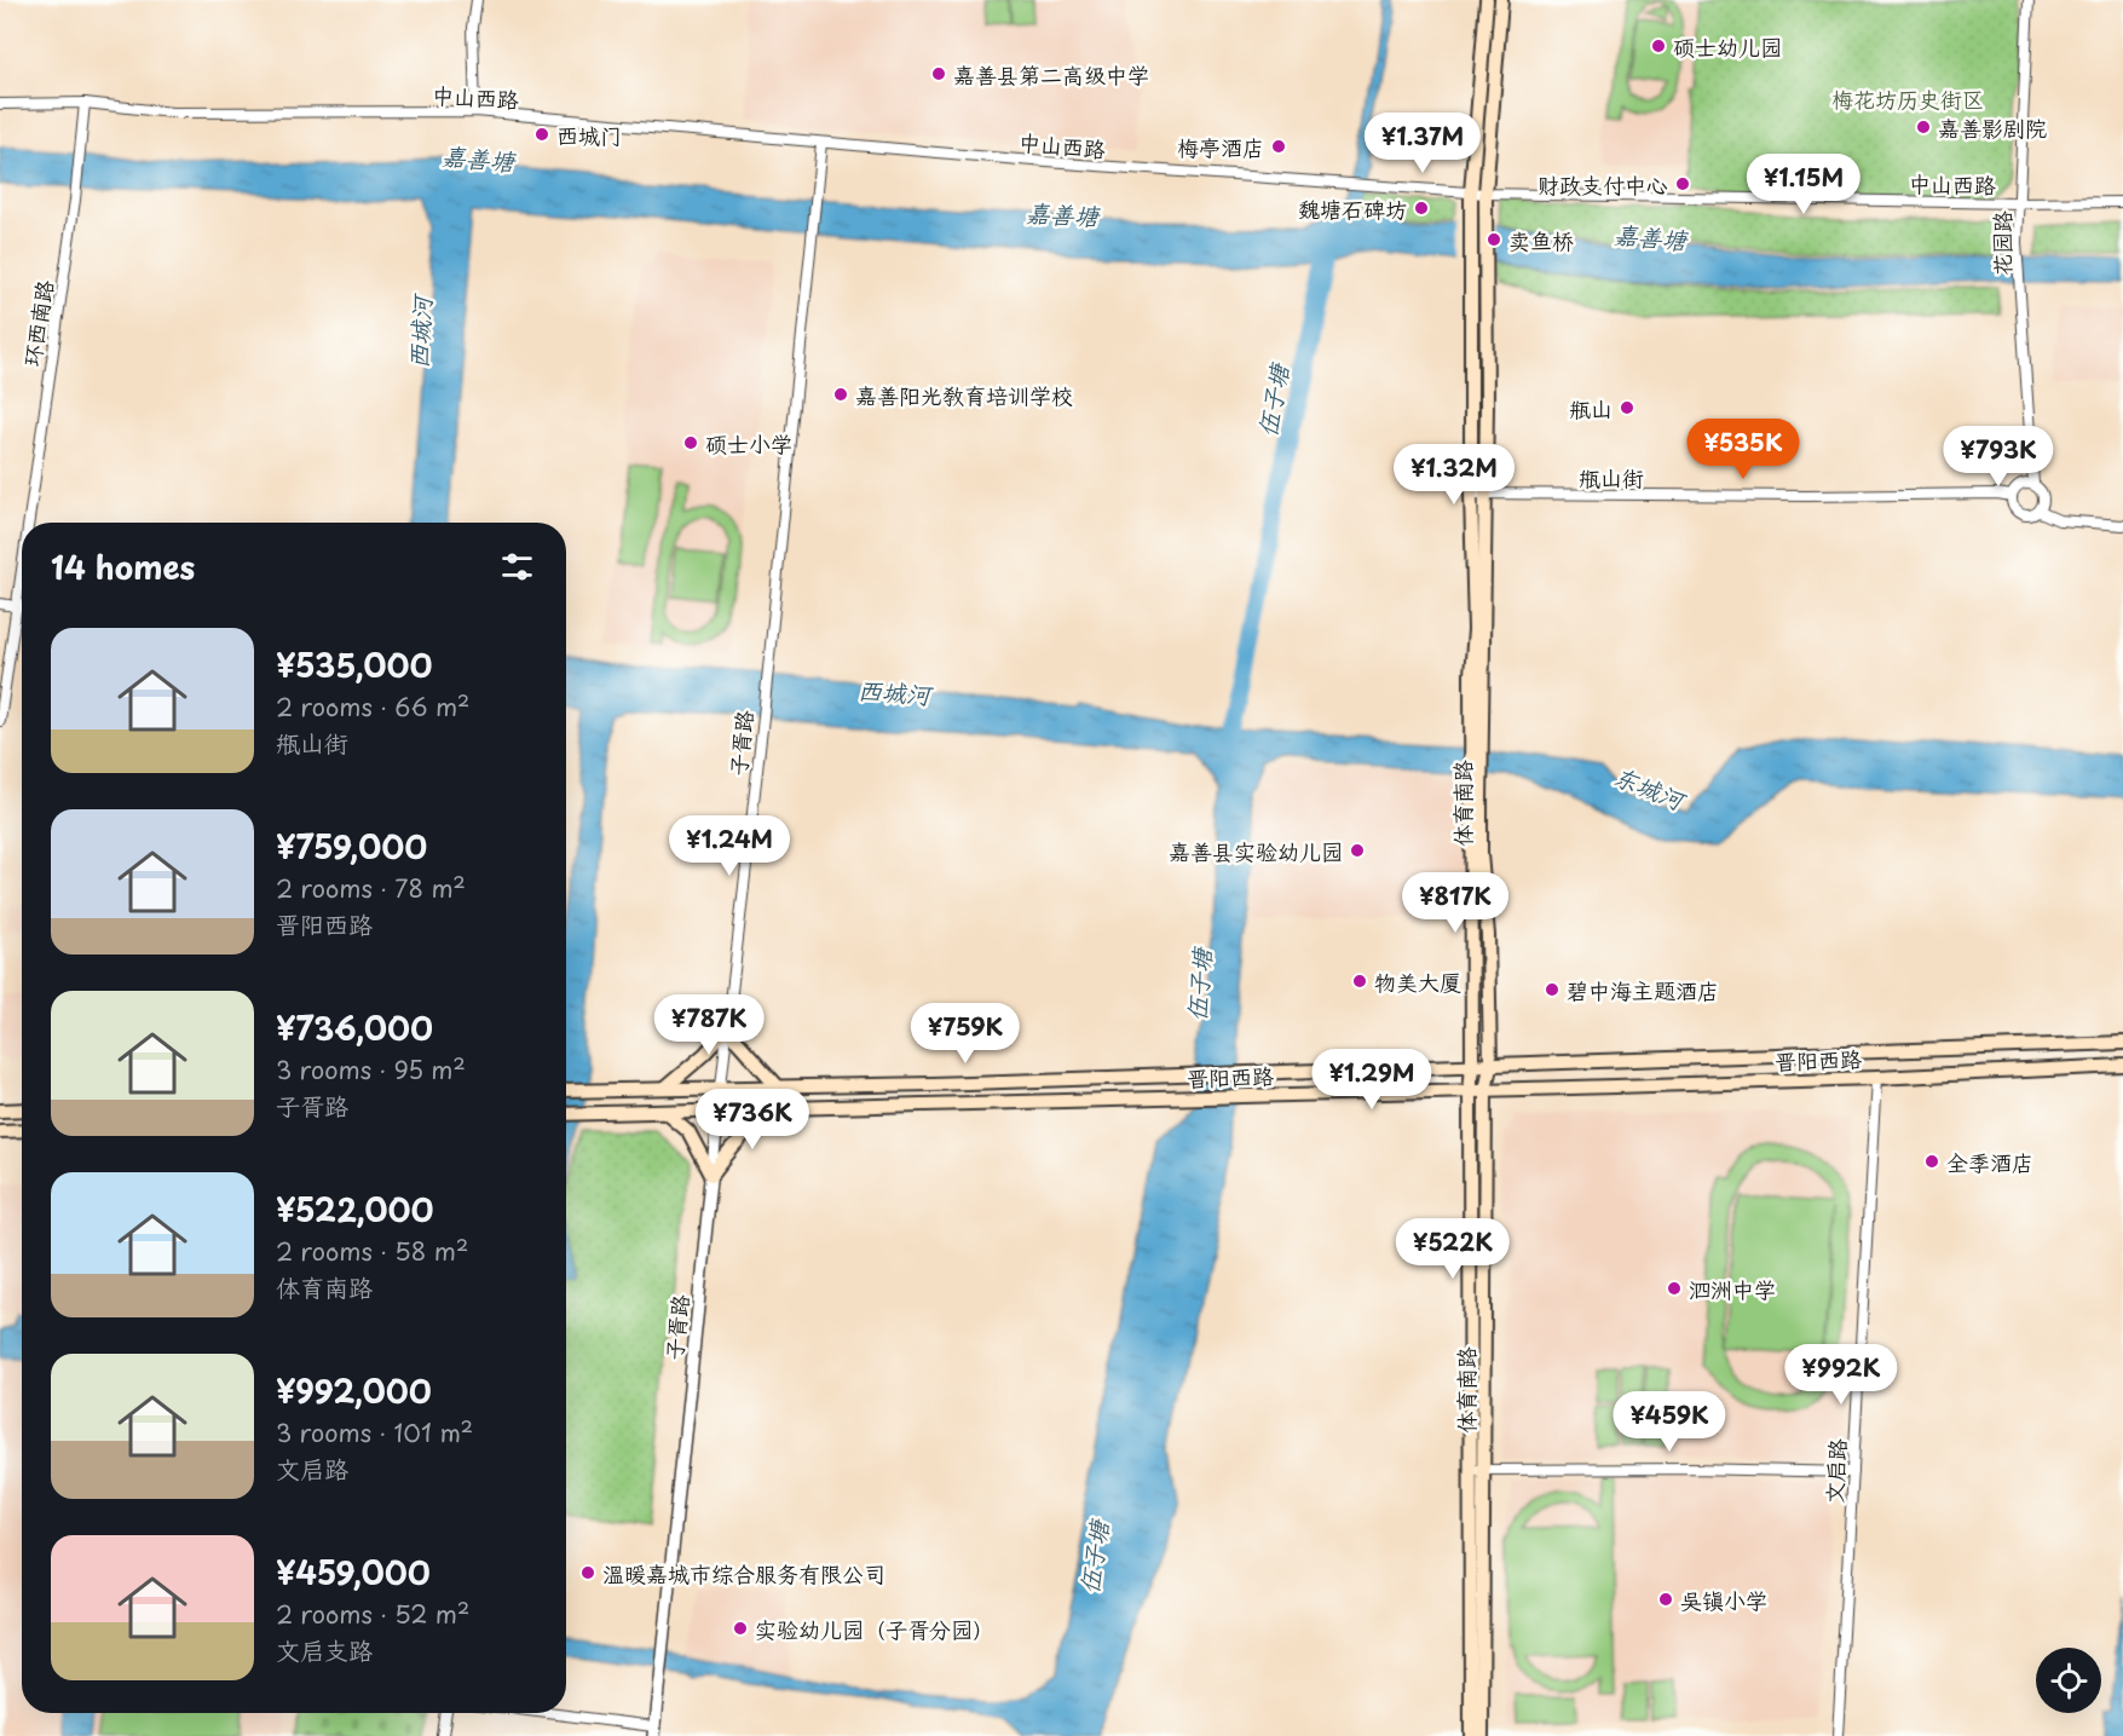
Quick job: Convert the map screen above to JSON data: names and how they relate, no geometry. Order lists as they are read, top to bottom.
{
  "streets": {
    "main road": ["体育南路", "晋阳西路"],
    "street": [
      "中山西路",
      "花园路",
      "环西南路",
      "甁山街",
      "子胥路",
      "文启路"
    ]
  },
  "crossings": [
    ["中山西路", "花园路"],
    ["中山西路", "环西南路"],
    ["中山西路", "子胥路"],
    ["中山西路", "体育南路"],
    ["花园路", "甁山街"],
    ["甁山街", "体育南路"],
    ["子胥路", "晋阳西路"],
    ["体育南路", "晋阳西路"],
    ["晋阳西路", "文启路"]
  ],
  "water": [
    "嘉善塘",
    "西城河",
    "伍子塘",
    "东城河"
  ],
  "parks": ["梅花坊历史街区"],
  "places": [
    "硕士幼儿园",
    "嘉善县第二高级中学",
    "嘉善影剧院",
    "西城门",
    "梅亭酒店",
    "财政支付中心",
    "魏塘石碑坊",
    "卖鱼桥",
    "嘉善阳光教育培训学校",
    "瓶山",
    "硕士小学",
    "嘉善县实验幼儿园",
    "物美大厦",
    "碧中海主题酒店",
    "全季酒店",
    "泗洲中学",
    "温暖嘉城市综合服务有限公司",
    "吴镇小学",
    "实验幼儿园（子胥分园）"
  ],
  "page": {
    "price": [
      "¥1.37M",
      "¥1.15M",
      "¥535K",
      "¥793K",
      "¥1.32M",
      "¥1.24M",
      "¥817K",
      "¥787K",
      "¥759K",
      "¥1.29M",
      "¥736K",
      "¥522K",
      "¥992K",
      "¥459K"
    ],
    "heading": "14 homes",
    "list": [
      {
        "name": "¥535,000",
        "note": "2 rooms · 66 m² · 甁山街"
      },
      {
        "name": "¥759,000",
        "note": "2 rooms · 78 m² · 晋阳西路"
      },
      {
        "name": "¥736,000",
        "note": "3 rooms · 95 m² · 子胥路"
      },
      {
        "name": "¥522,000",
        "note": "2 rooms · 58 m² · 体育南路"
      },
      {
        "name": "¥992,000",
        "note": "3 rooms · 101 m² · 文启路"
      },
      {
        "name": "¥459,000",
        "note": "2 rooms · 52 m² · 文启支路"
      }
    ]
  }
}
